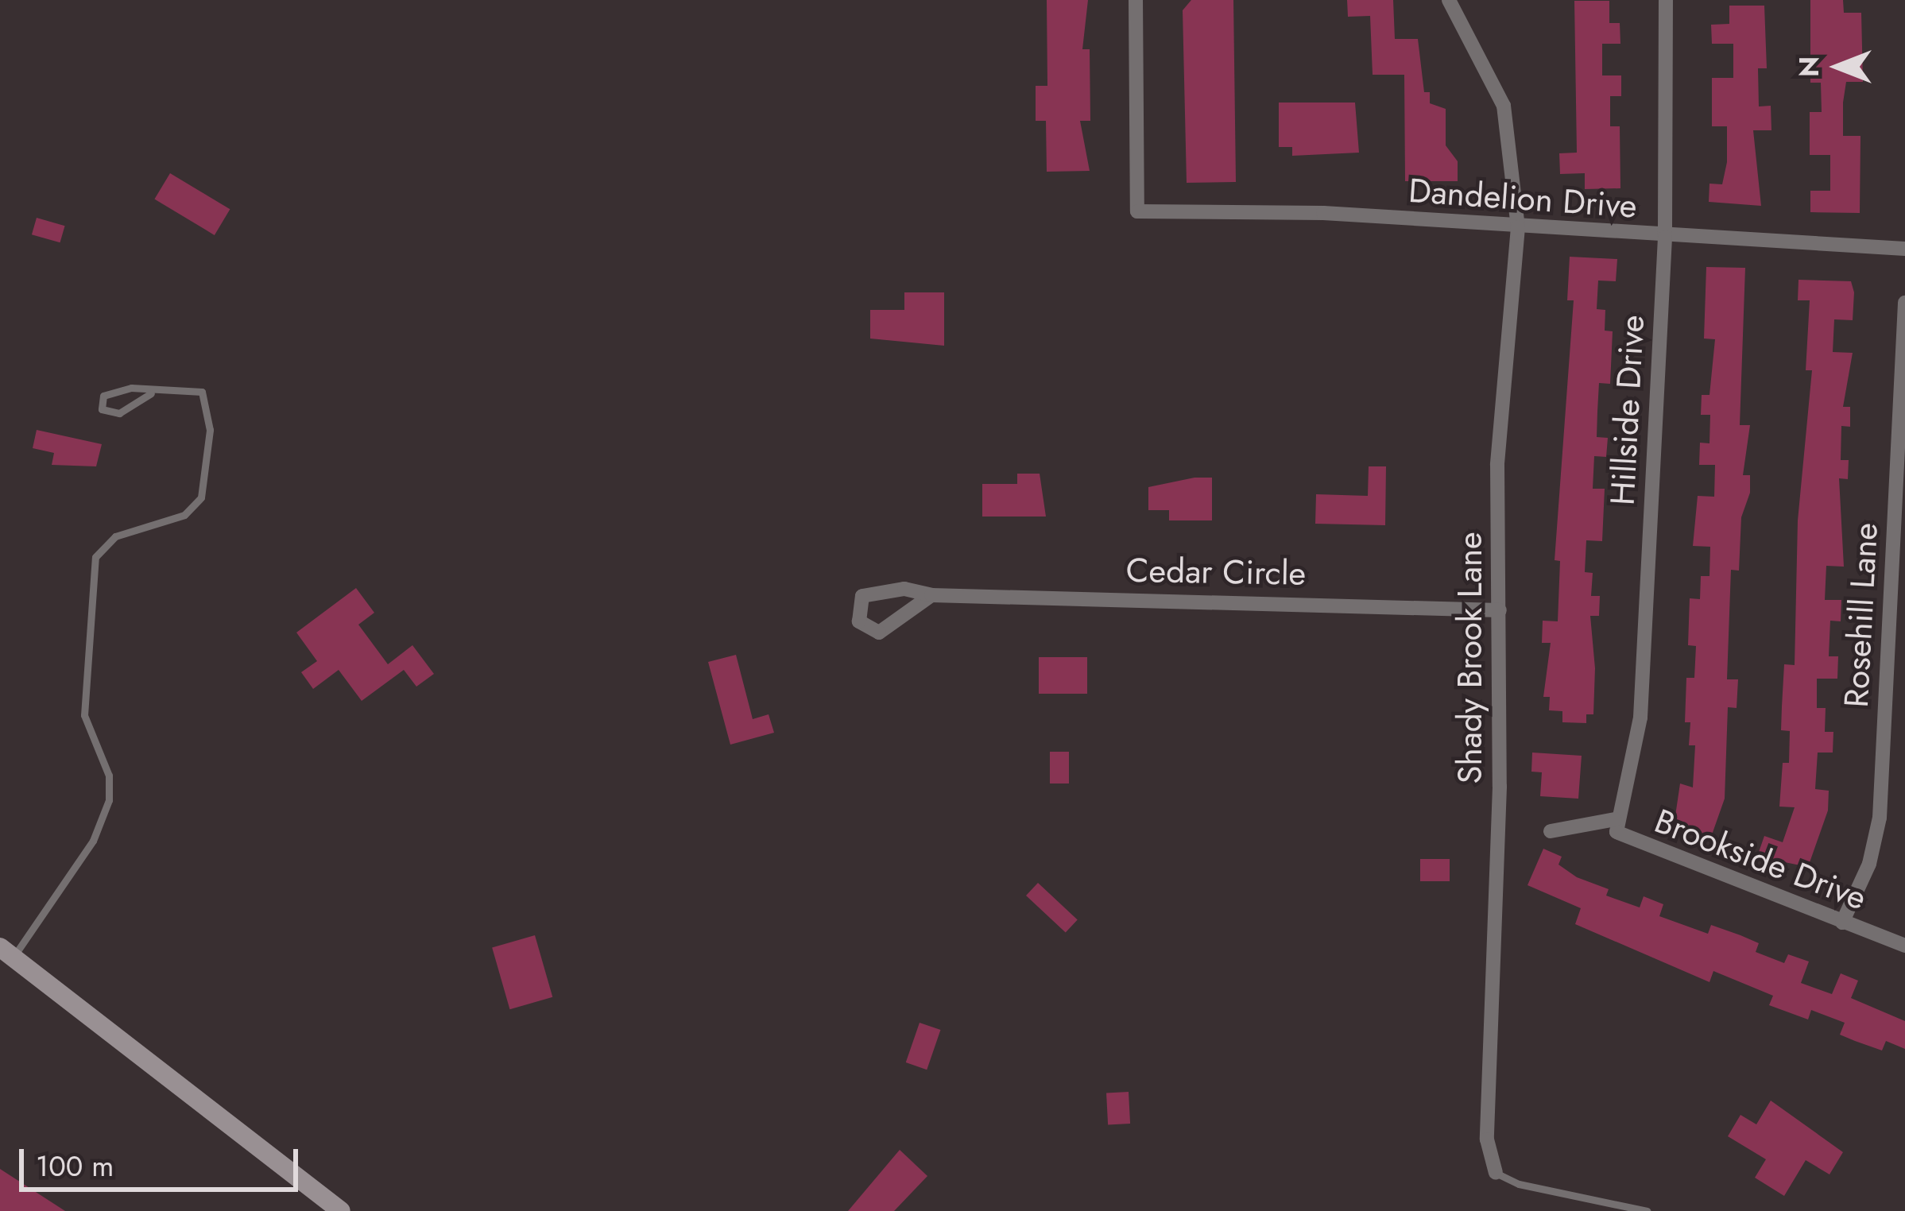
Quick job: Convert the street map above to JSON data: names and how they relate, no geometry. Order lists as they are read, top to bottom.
{
  "streets": {
    "street": [
      "Dandelion Drive",
      "Hillside Drive",
      "Cedar Circle",
      "Rosehill Lane",
      "Shady Brook Lane",
      "Brookside Drive"
    ]
  },
  "crossings": [
    ["Dandelion Drive", "Hillside Drive"],
    ["Dandelion Drive", "Shady Brook Lane"],
    ["Hillside Drive", "Brookside Drive"],
    ["Cedar Circle", "Shady Brook Lane"],
    ["Rosehill Lane", "Brookside Drive"]
  ],
  "scale_bar": "100 m",
  "north": "left"
}
